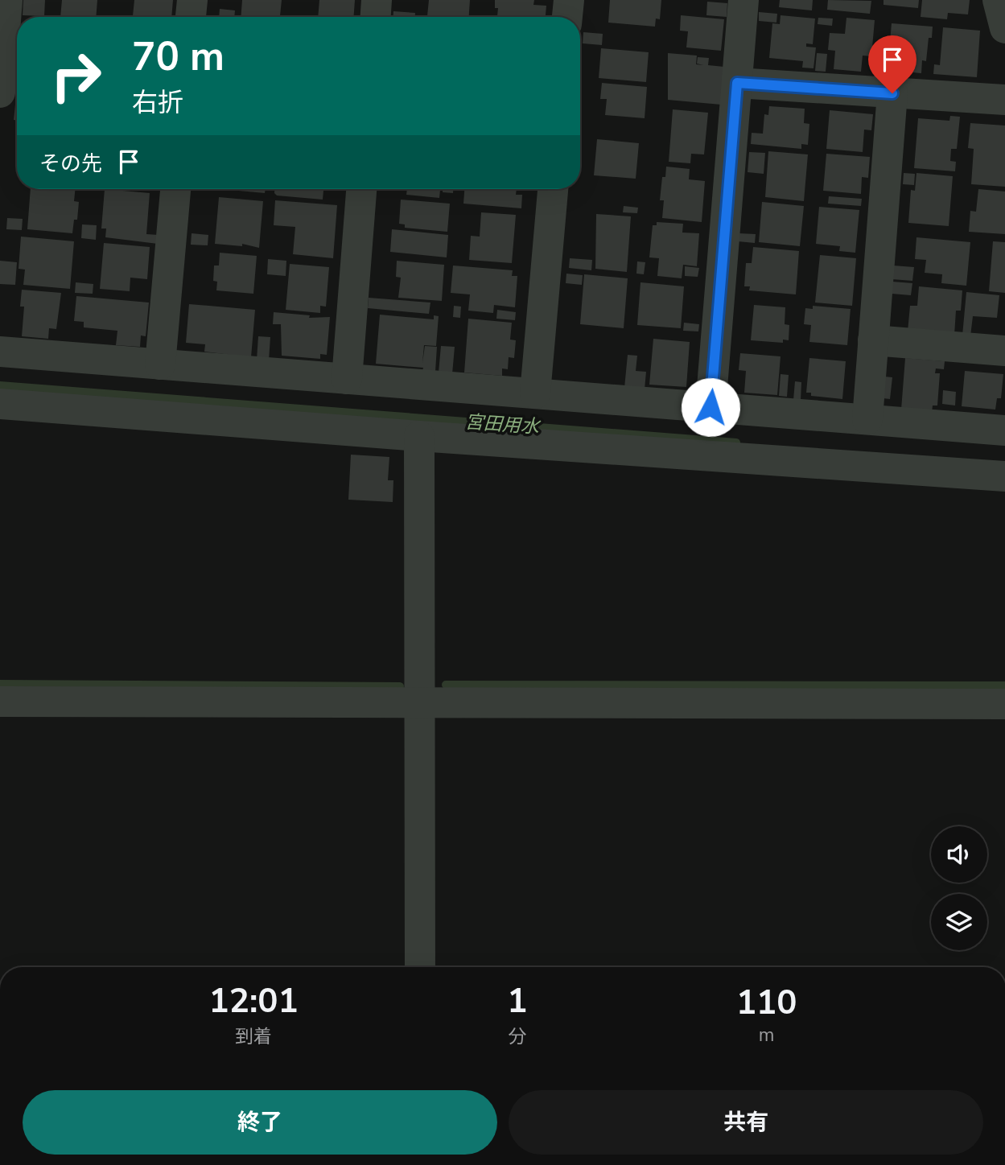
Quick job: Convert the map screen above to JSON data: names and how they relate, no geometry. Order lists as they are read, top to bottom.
{
  "water": ["宮田用水"],
  "page": {
    "turn": ["70 m", "右折"],
    "then": "その先",
    "eta": [
      "12:01",
      "到着",
      "1",
      "分",
      "110",
      "m"
    ],
    "buttons": ["終了", "共有"]
  }
}
